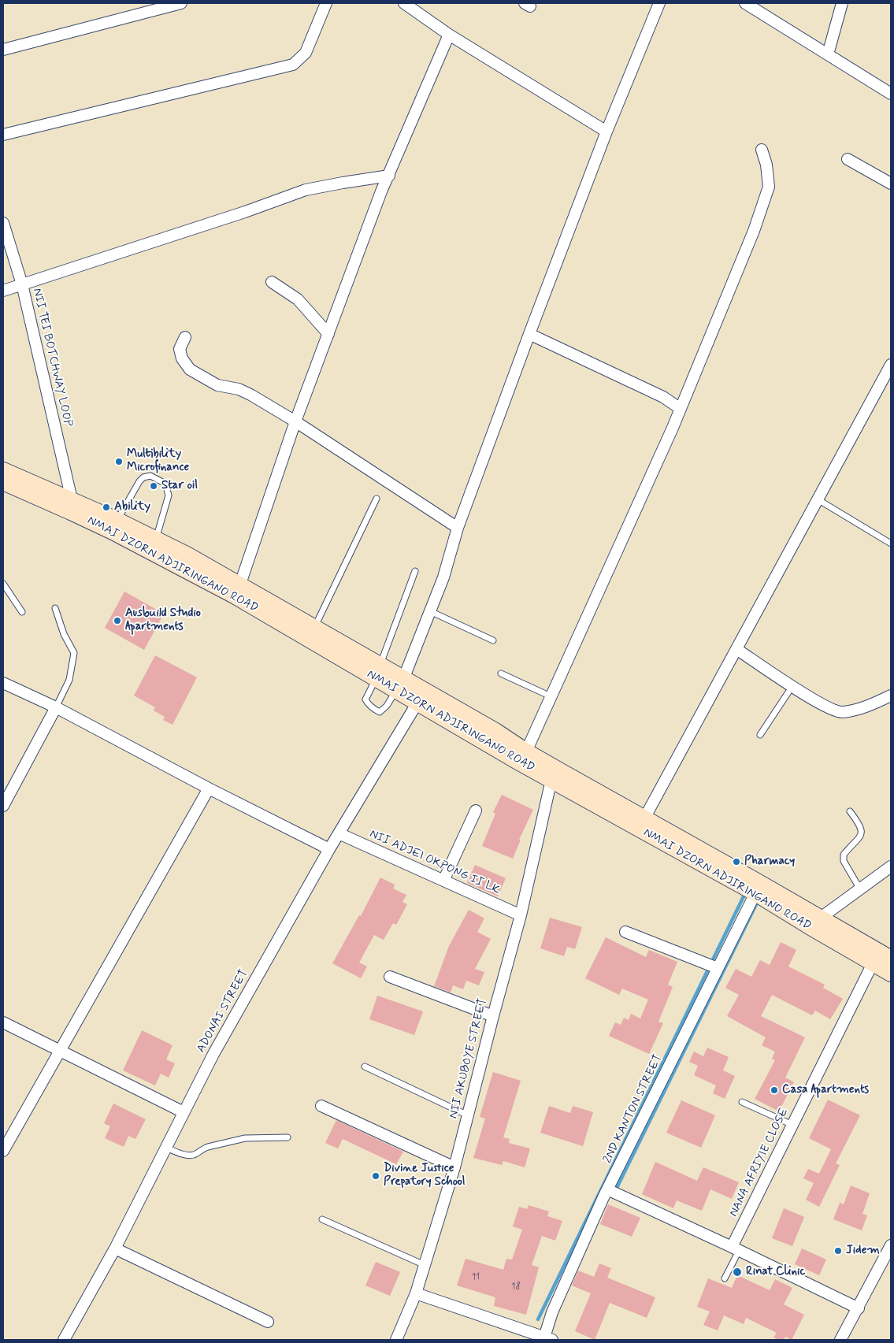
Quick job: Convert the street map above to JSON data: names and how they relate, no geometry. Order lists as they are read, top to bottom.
{
  "streets": {
    "main road": ["NMAI DZORN ADJIRINGANO ROAD"],
    "street": [
      "NII TEI BOTCHWAY LOOP",
      "NII ADJEI OKPONG II LK",
      "ADONAI STREET",
      "NII AKUBOYE STREET",
      "2ND KANTON STREET",
      "NANA AFRIYIE CLOSE"
    ]
  },
  "crossings": [
    ["NII TEI BOTCHWAY LOOP", "NMAI DZORN ADJIRINGANO ROAD"],
    ["NMAI DZORN ADJIRINGANO ROAD", "ADONAI STREET"],
    ["NMAI DZORN ADJIRINGANO ROAD", "NII AKUBOYE STREET"],
    ["NMAI DZORN ADJIRINGANO ROAD", "2ND KANTON STREET"],
    ["NMAI DZORN ADJIRINGANO ROAD", "NANA AFRIYIE CLOSE"],
    ["NII ADJEI OKPONG II LK", "ADONAI STREET"],
    ["NII ADJEI OKPONG II LK", "NII AKUBOYE STREET"]
  ],
  "places": [
    "Multibility Microfinance",
    "Star oil",
    "Ability",
    "Ausbuild Studio Apartments",
    "Pharmacy",
    "Casa Apartments",
    "Divine Justice Prepatory School",
    "Jidem",
    "Rinat Clinic"
  ],
  "house_numbers": ["11", "18"]
}
